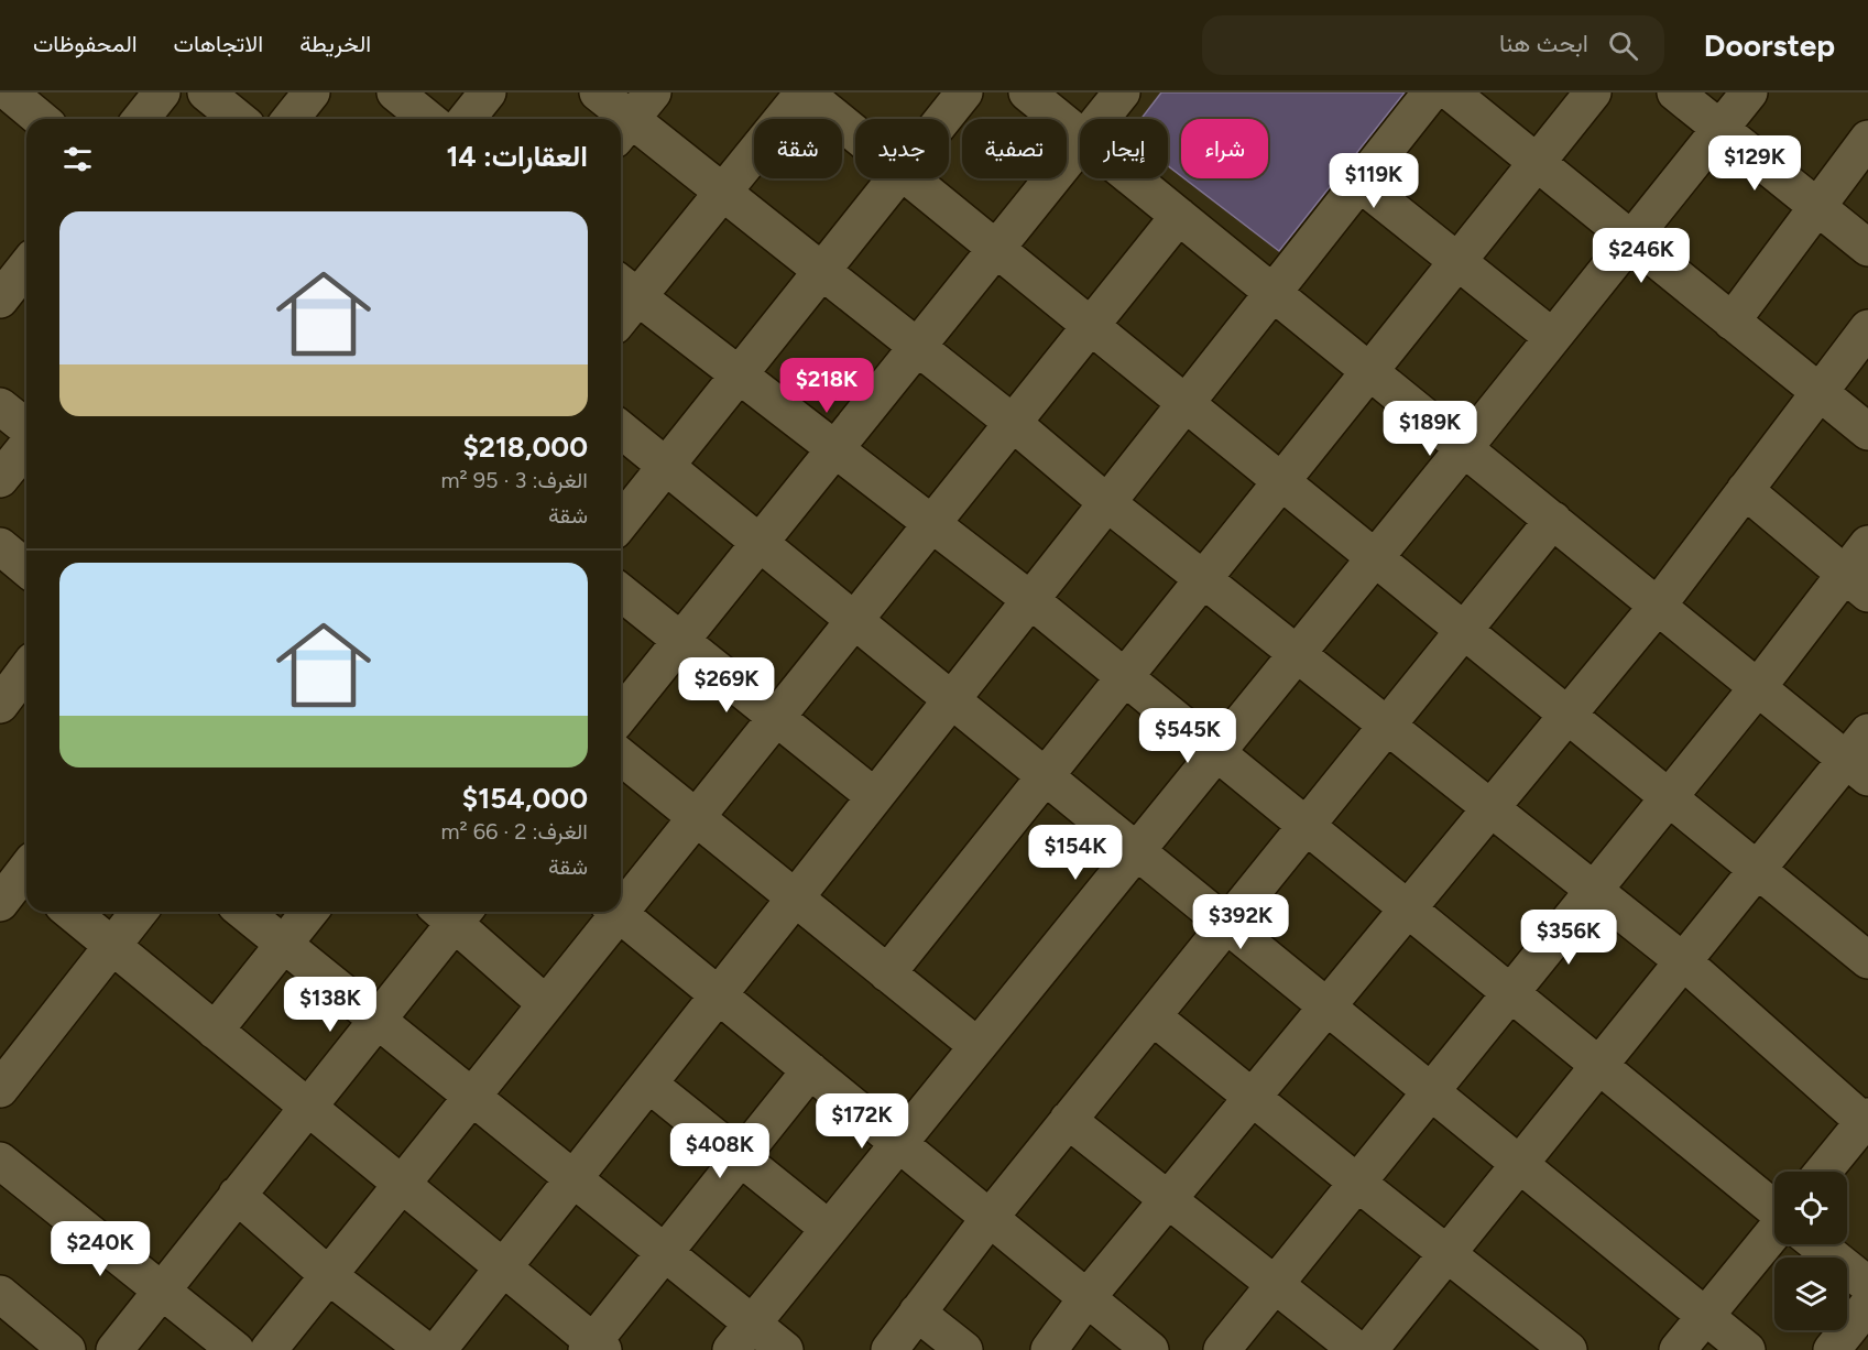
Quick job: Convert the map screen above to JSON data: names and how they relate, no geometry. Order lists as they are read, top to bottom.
{
  "page": {
    "header": "Doorstep",
    "search": "ابحث هنا",
    "nav": ["الخريطة", "الاتجاهات", "المحفوظات"],
    "chip": [
      "شراء",
      "إيجار",
      "تصفية",
      "جديد",
      "شقة"
    ],
    "heading": "العقارات: 14",
    "price": [
      "$129K",
      "$119K",
      "$246K",
      "$218K",
      "$189K",
      "$269K",
      "$545K",
      "$154K",
      "$392K",
      "$356K",
      "$138K",
      "$172K",
      "$408K",
      "$240K"
    ],
    "list": [
      {
        "name": "$218,000",
        "note": "الغرف: 3 · 95 m² · شقة"
      },
      {
        "name": "$154,000",
        "note": "الغرف: 2 · 66 m² · شقة"
      }
    ]
  }
}
